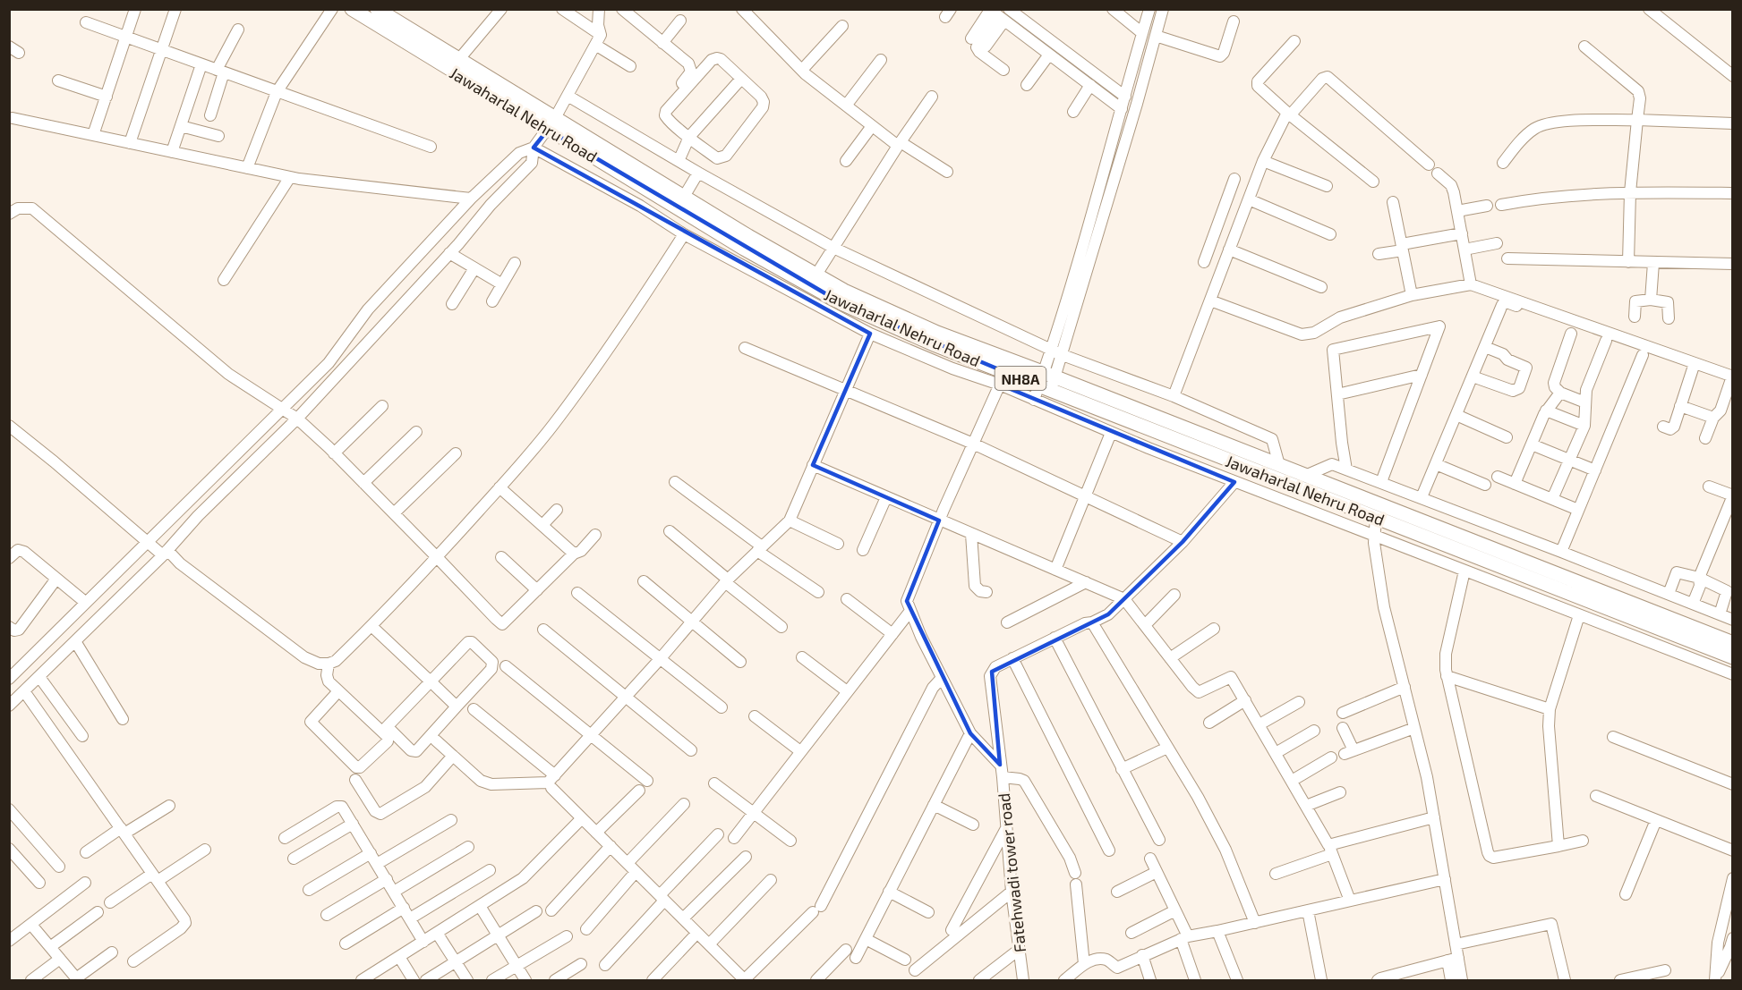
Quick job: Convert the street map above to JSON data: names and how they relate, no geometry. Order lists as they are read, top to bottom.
{
  "streets": {
    "main road": ["Jawaharlal Nehru Road", "NH8A"],
    "street": ["Fatehwadi tower road"]
  }
}
